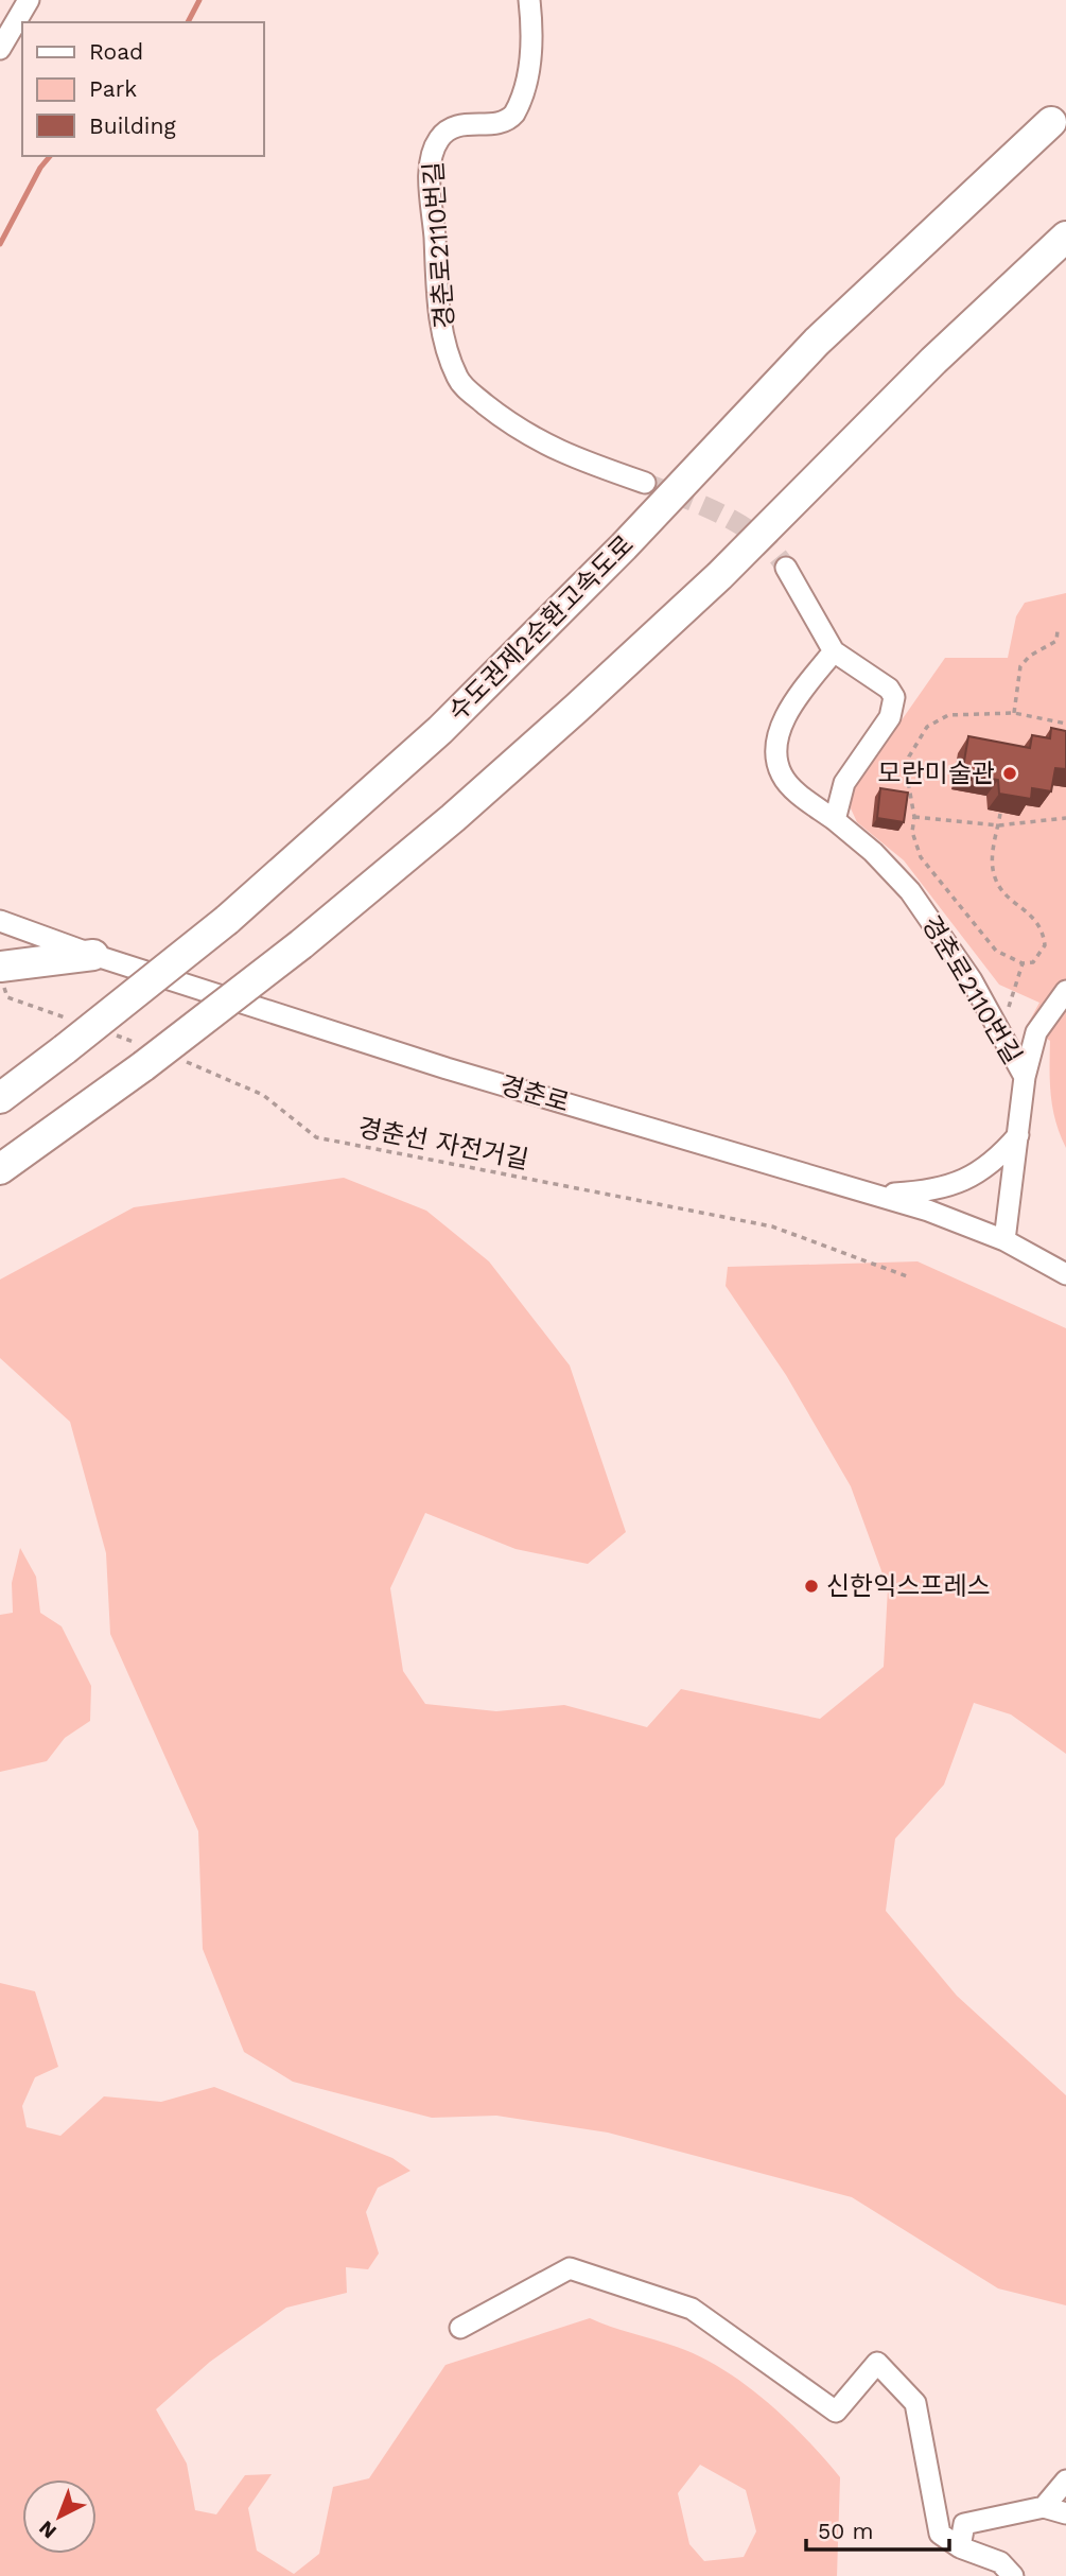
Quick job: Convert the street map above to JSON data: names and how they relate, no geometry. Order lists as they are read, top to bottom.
{
  "streets": {
    "highway": ["수도권제2순환고속도로"],
    "street": ["경춘로2110번길", "경춘로"],
    "path": ["경춘선 자전거길"]
  },
  "crossings": [
    ["경춘로2110번길", "경춘로"]
  ],
  "places": ["모란미술관", "신한익스프레스"],
  "legend": ["Road", "Park", "Building"],
  "scale_bar": "50 m",
  "north": "bottom left"
}
